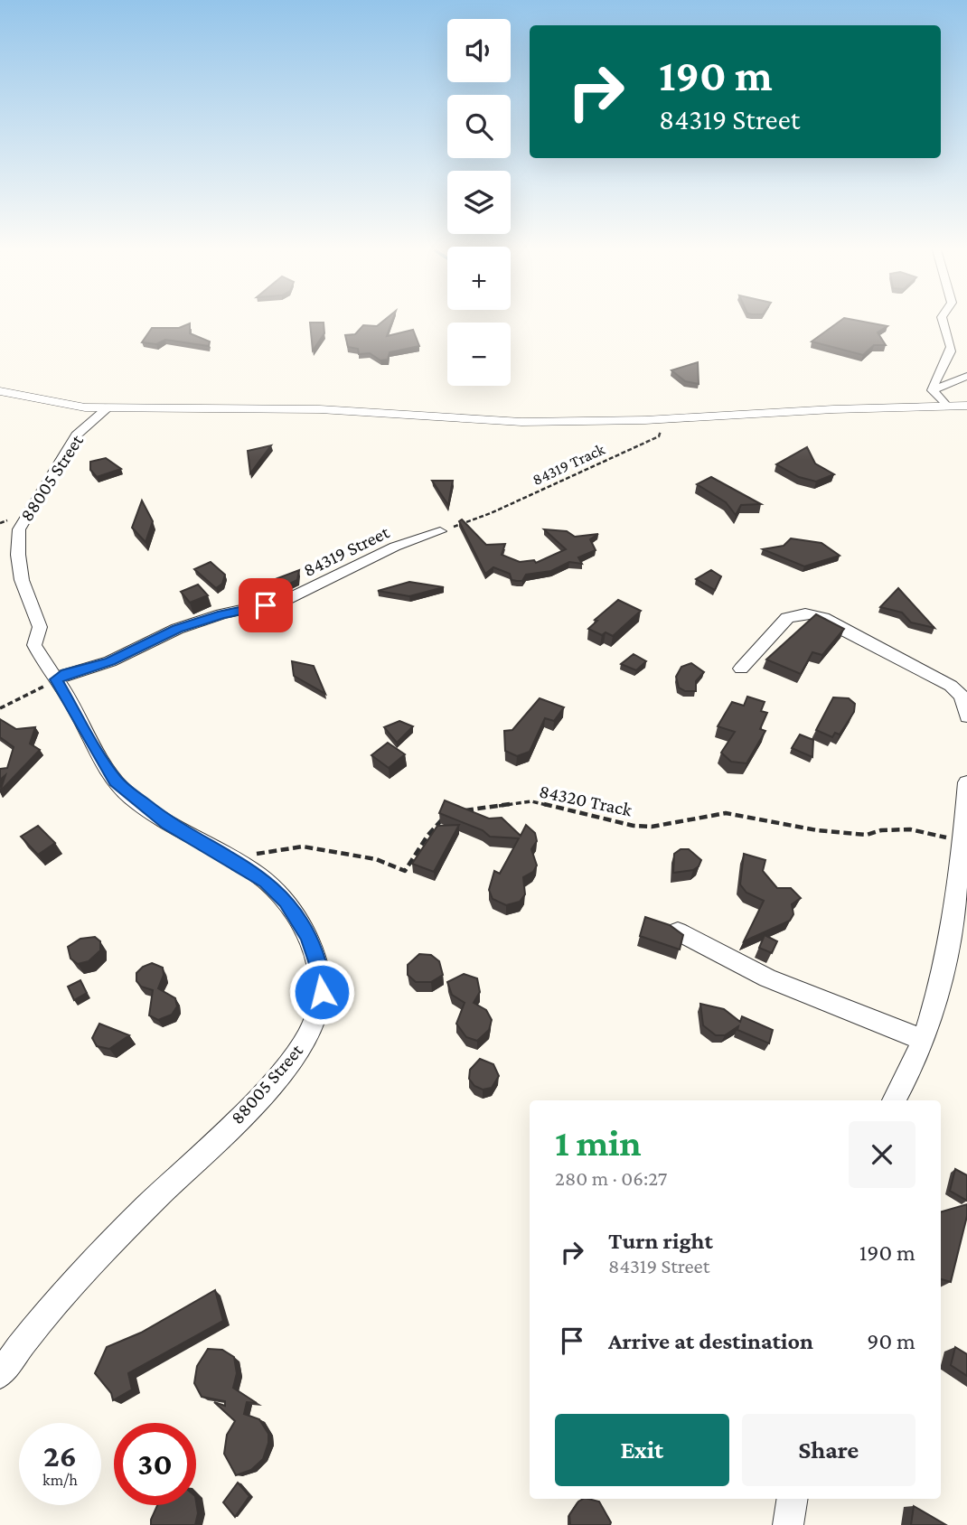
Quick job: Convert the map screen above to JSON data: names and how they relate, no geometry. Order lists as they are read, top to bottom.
{
  "streets": {
    "street": ["88005 Street", "84319 Street"],
    "path": ["84319 Track", "84320 Track"]
  },
  "crossings": [
    ["84319 Track", "84319 Street"],
    ["88005 Street", "84319 Street"]
  ],
  "page": {
    "map_buttons": ["+", "−"],
    "turn": ["190 m", "84319 Street"],
    "heading": ["1 min", "280 m · 06:27"],
    "list": [
      {
        "name": "Turn right",
        "note": "84319 Street",
        "value": "190 m"
      },
      {
        "name": "Arrive at destination",
        "value": "90 m"
      }
    ],
    "buttons": ["Exit", "Share"],
    "speed": "26 km/h",
    "limit": "30"
  }
}
